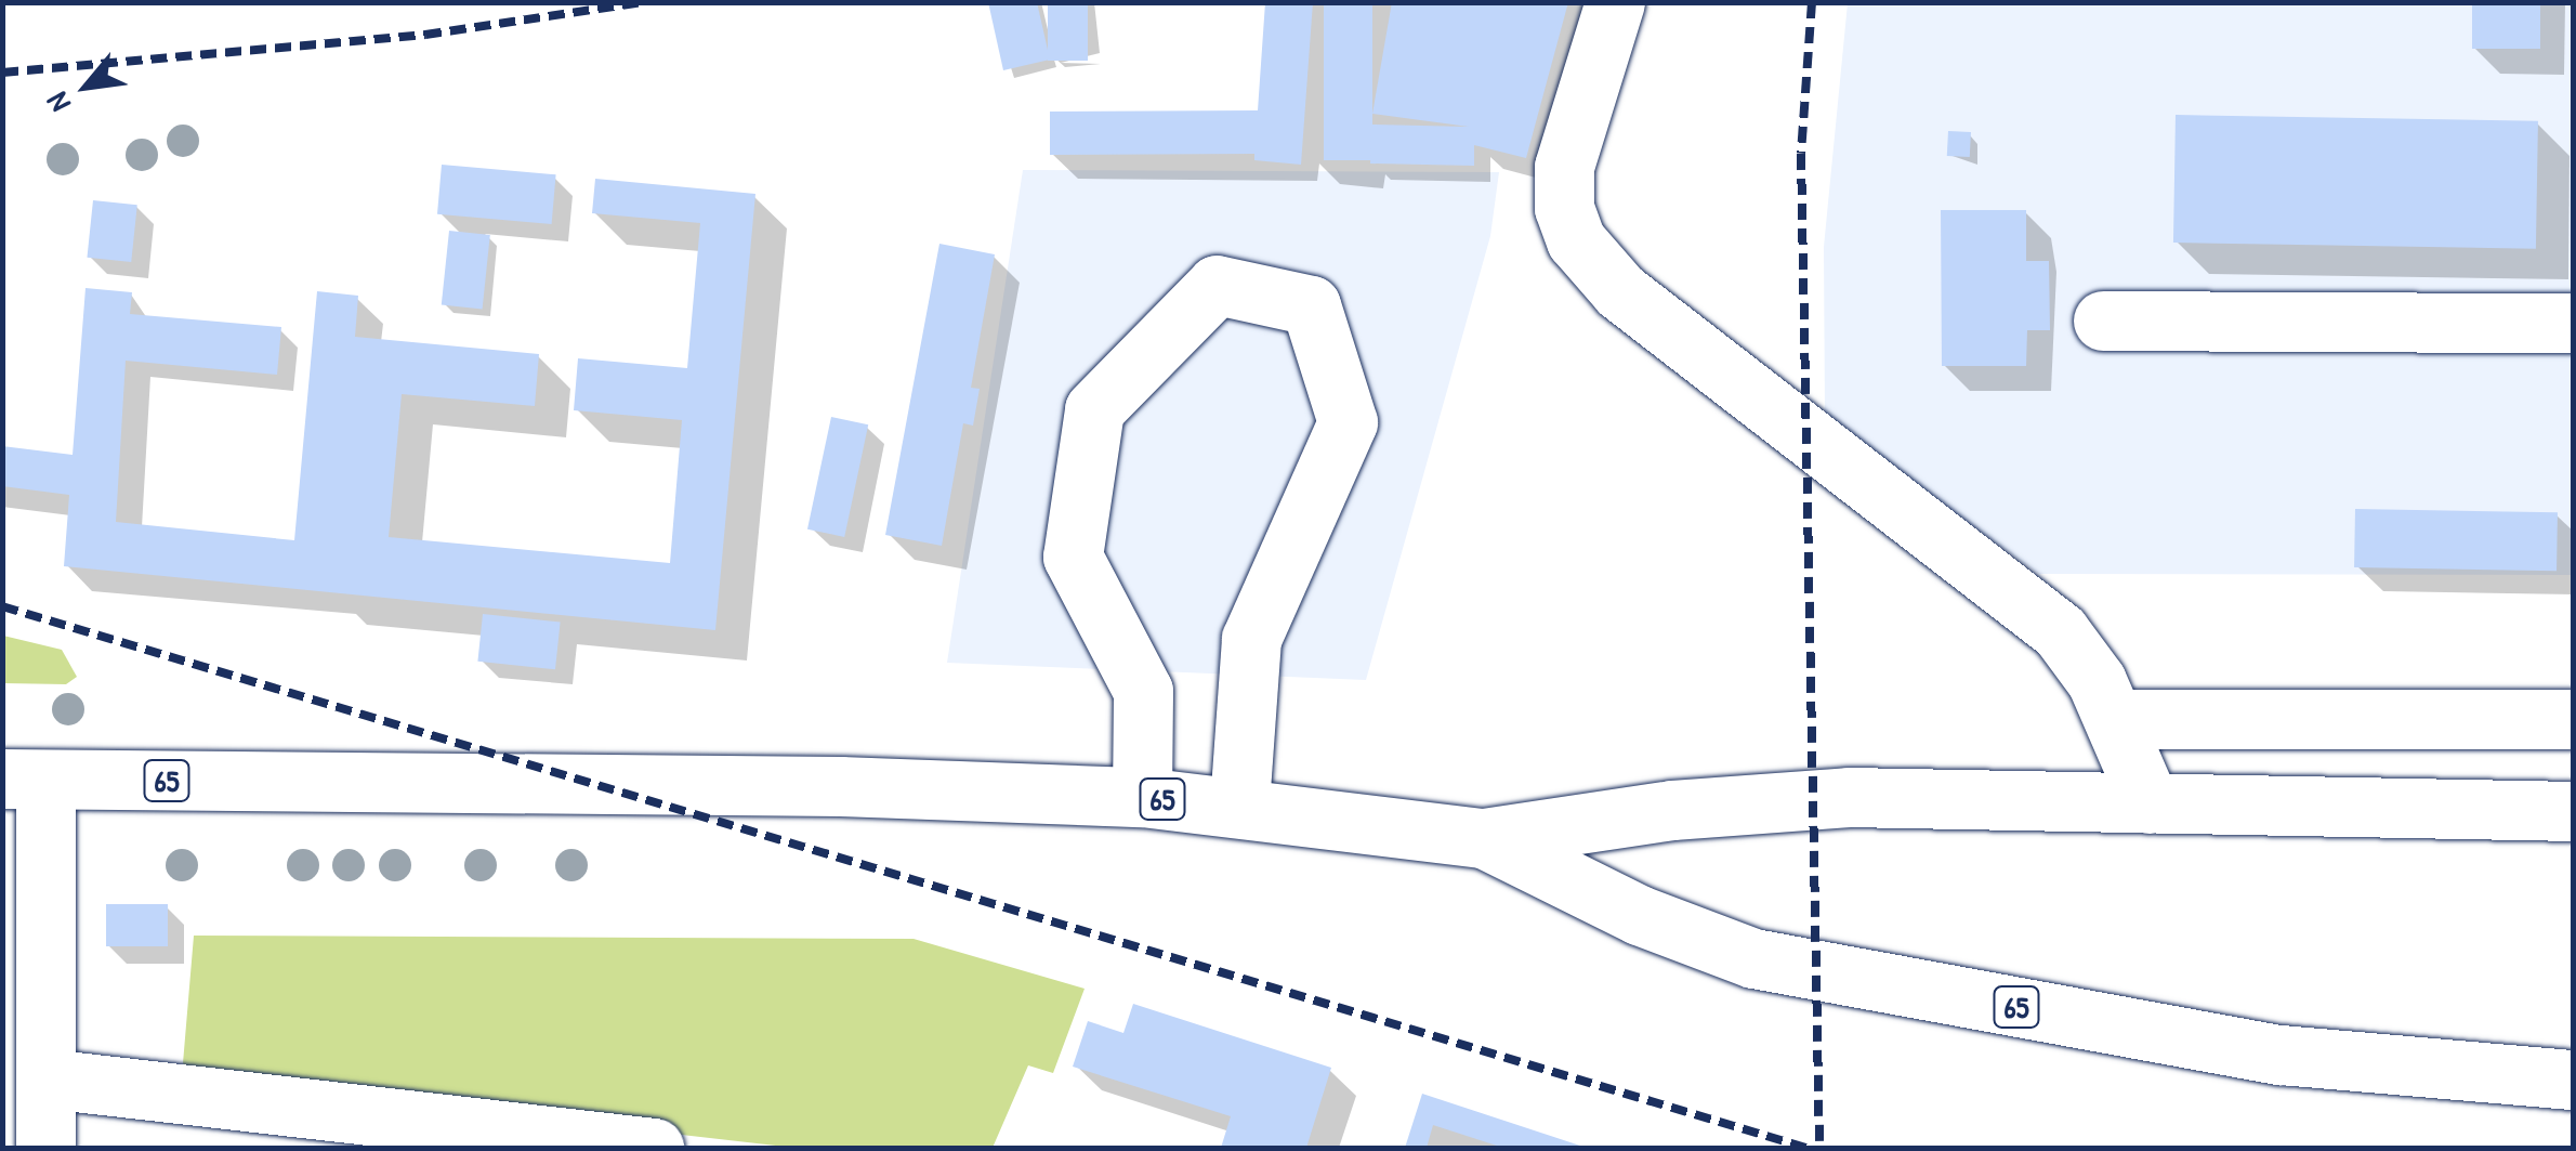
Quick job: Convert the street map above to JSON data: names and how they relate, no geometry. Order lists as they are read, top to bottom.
{
  "streets": {
    "main road": ["65"]
  },
  "north": "bottom left"
}
